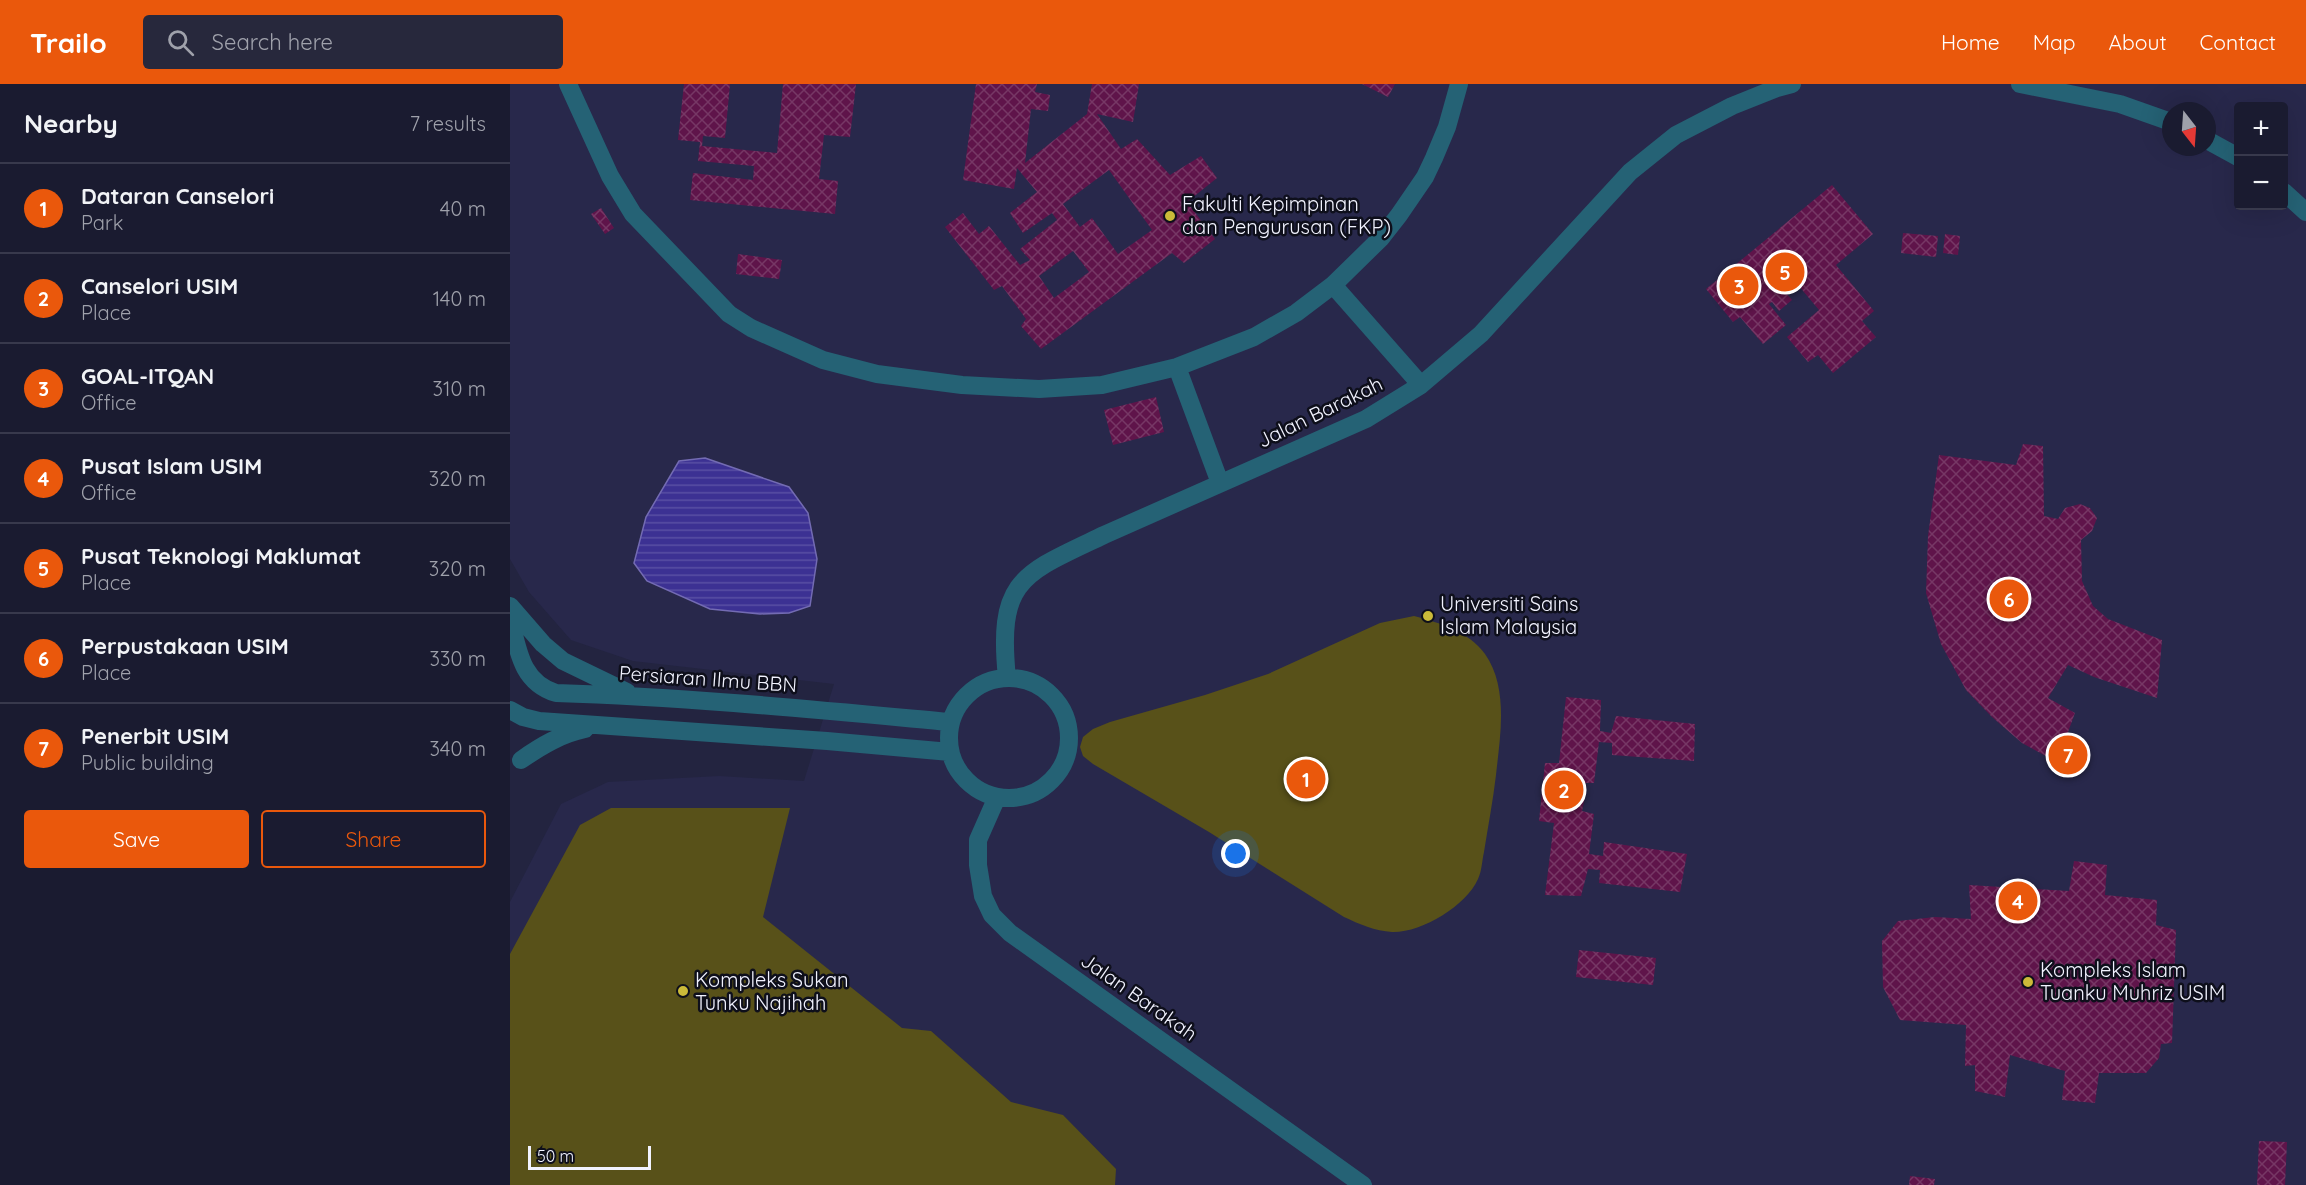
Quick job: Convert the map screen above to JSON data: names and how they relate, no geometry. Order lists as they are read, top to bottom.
{
  "streets": {
    "street": ["Jalan Barakah", "Persiaran Ilmu BBN"]
  },
  "crossings": [
    ["Jalan Barakah", "Persiaran Ilmu BBN"]
  ],
  "places": [
    "Fakulti Kepimpinan dan Pengurusan (FKP)",
    "Universiti Sains Islam Malaysia",
    "Kompleks Islam Tuanku Muhriz USIM",
    "Kompleks Sukan Tunku Najihah"
  ],
  "scale_bar": "50 m",
  "north": "bottom",
  "page": {
    "header": "Trailo",
    "search": "Search here",
    "nav": [
      "Home",
      "Map",
      "About",
      "Contact"
    ],
    "heading": ["Nearby", "7 results"],
    "map_buttons": ["+", "−"],
    "list": [
      {
        "mark": "1",
        "name": "Dataran Canselori",
        "note": "Park",
        "value": "40 m"
      },
      {
        "mark": "2",
        "name": "Canselori USIM",
        "note": "Place",
        "value": "140 m"
      },
      {
        "mark": "3",
        "name": "GOAL-ITQAN",
        "note": "Office",
        "value": "310 m"
      },
      {
        "mark": "4",
        "name": "Pusat Islam USIM",
        "note": "Office",
        "value": "320 m"
      },
      {
        "mark": "5",
        "name": "Pusat Teknologi Maklumat",
        "note": "Place",
        "value": "320 m"
      },
      {
        "mark": "6",
        "name": "Perpustakaan USIM",
        "note": "Place",
        "value": "330 m"
      },
      {
        "mark": "7",
        "name": "Penerbit USIM",
        "note": "Public building",
        "value": "340 m"
      }
    ],
    "pins": [
      "5",
      "3",
      "6",
      "7",
      "1",
      "2",
      "4"
    ],
    "buttons": ["Save", "Share"],
    "scale": "50 m"
  }
}
